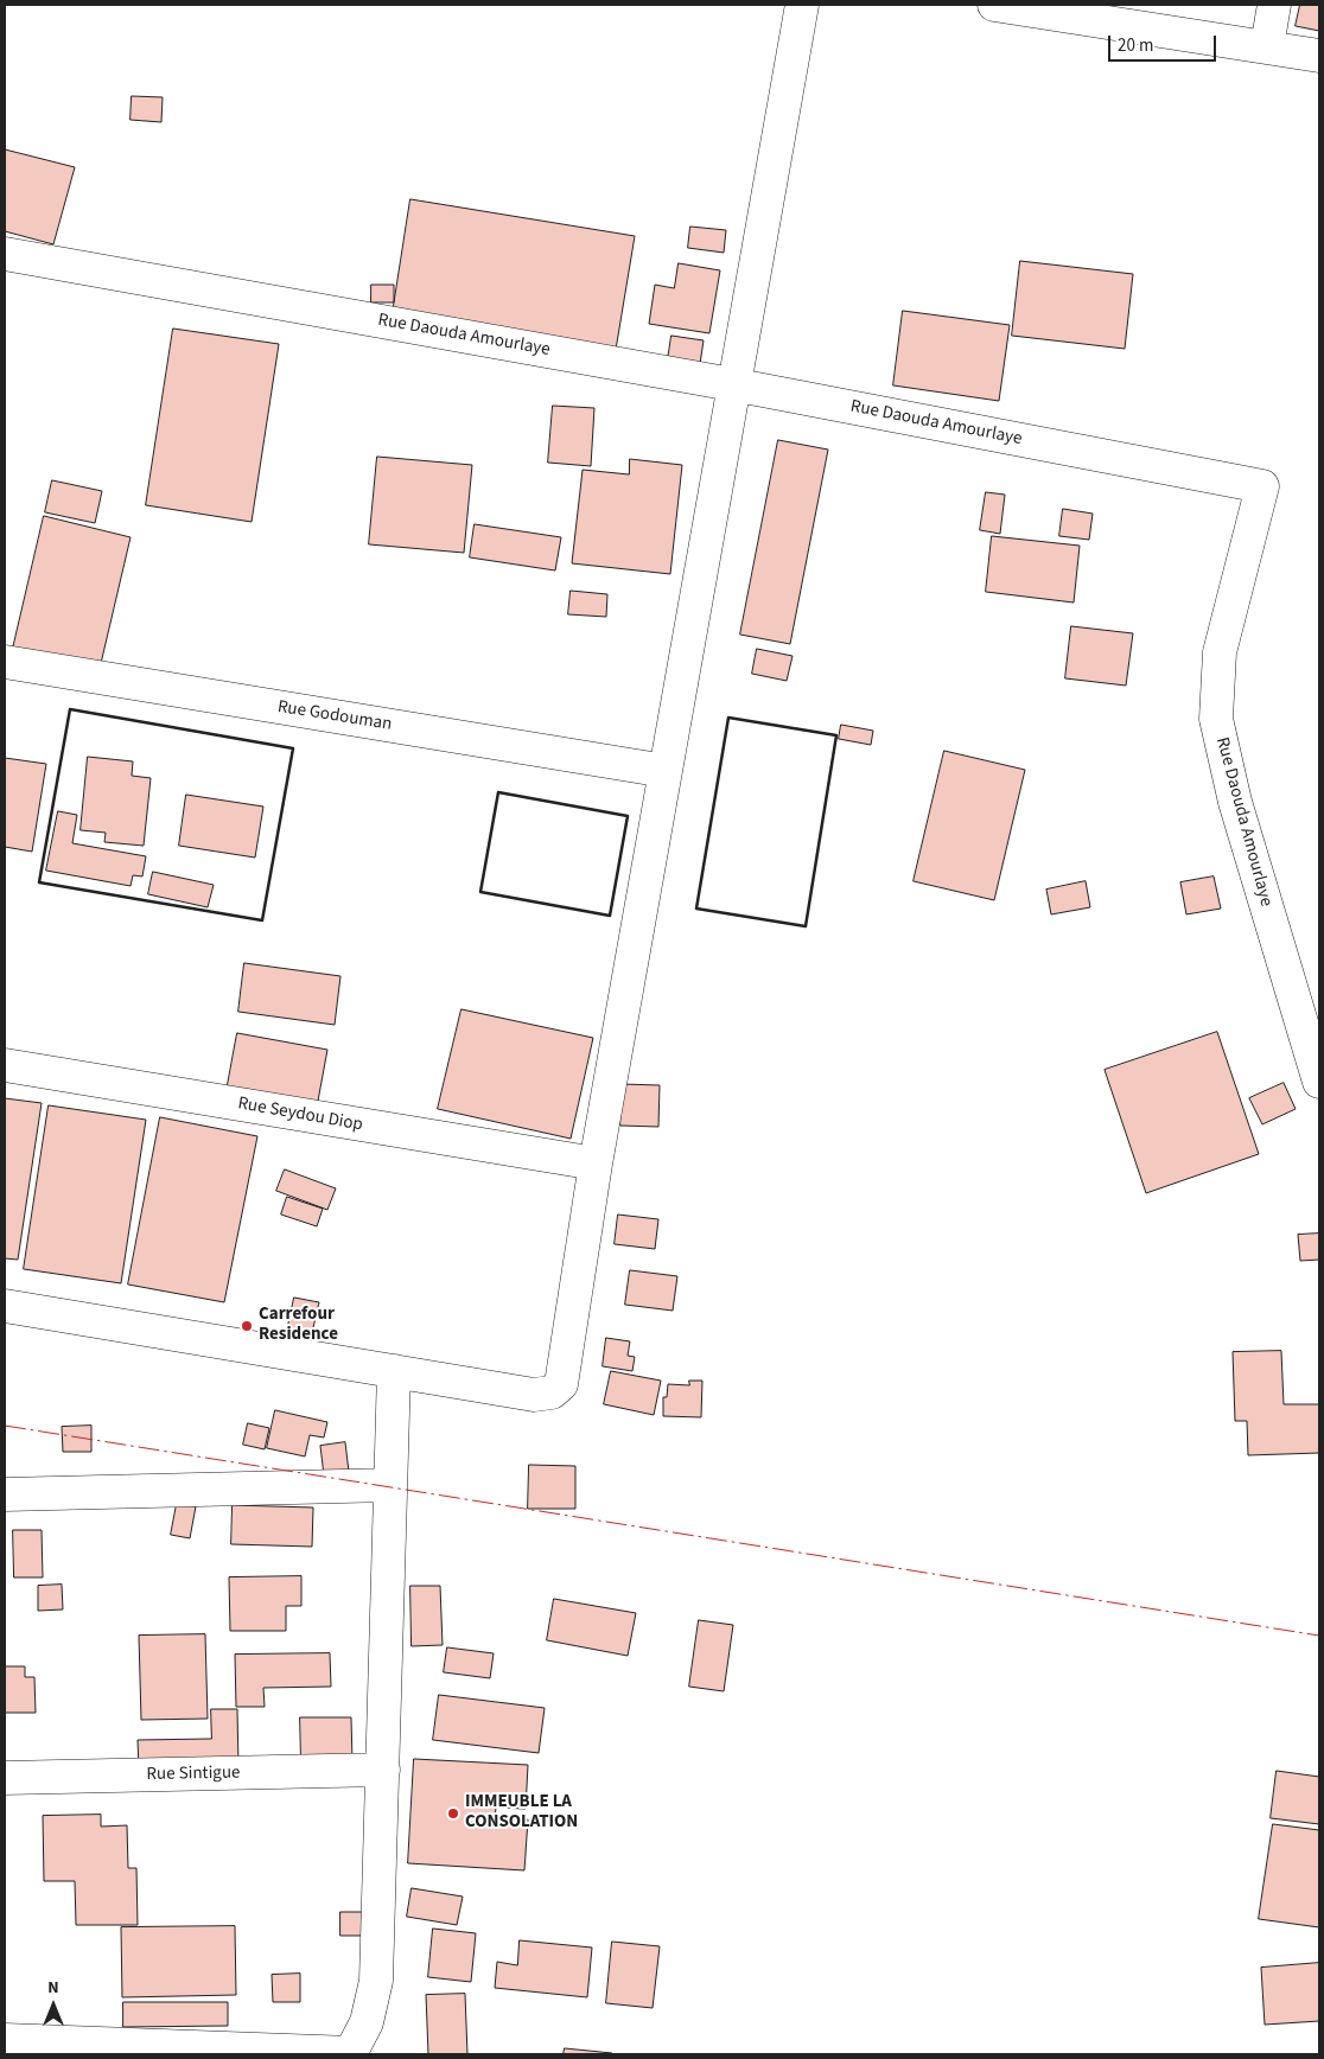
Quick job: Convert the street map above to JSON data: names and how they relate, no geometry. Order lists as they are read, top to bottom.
{
  "streets": {
    "street": [
      "Rue Daouda Amourlaye",
      "Rue Godouman",
      "Rue Seydou Diop",
      "Rue Sintigue"
    ]
  },
  "places": ["Carrefour Residence", "IMMEUBLE LA CONSOLATION"],
  "scale_bar": "20 m",
  "north": "top"
}
